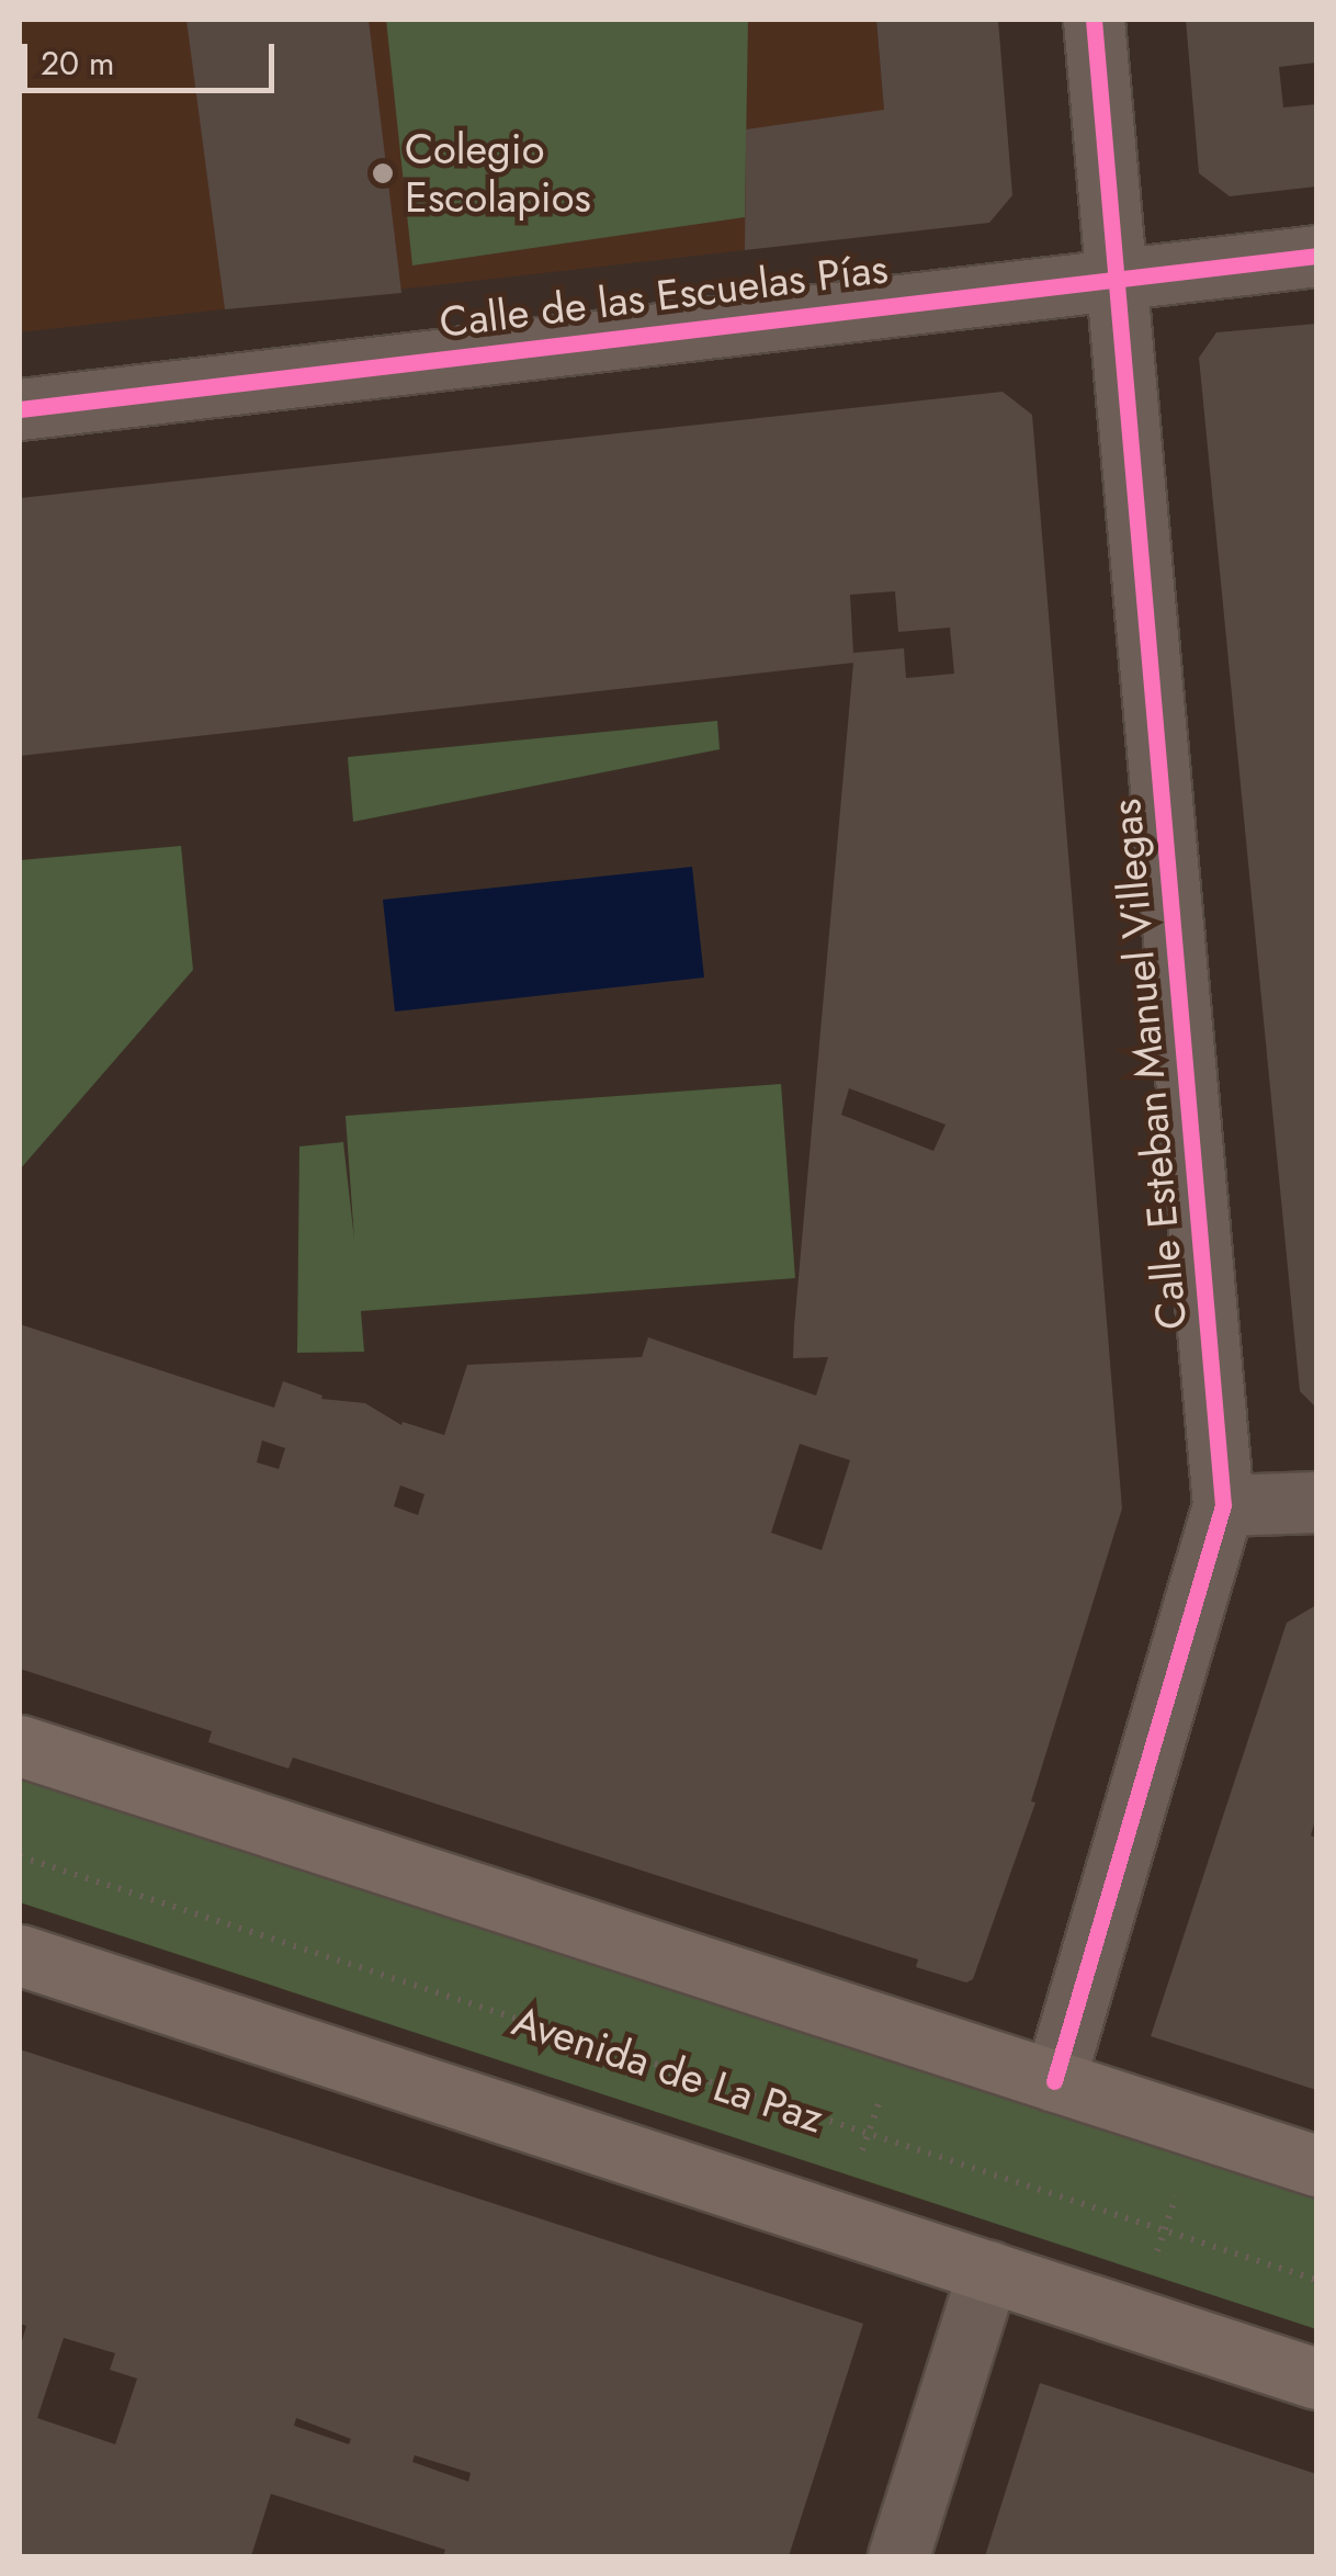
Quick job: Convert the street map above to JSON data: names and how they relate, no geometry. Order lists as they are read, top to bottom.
{
  "streets": {
    "street": ["Calle de las Escuelas Pías", "Calle Esteban Manuel Villegas"],
    "path": ["Avenida de La Paz"]
  },
  "crossings": [
    ["Calle de las Escuelas Pías", "Calle Esteban Manuel Villegas"]
  ],
  "places": ["Colegio Escolapios"],
  "scale_bar": "20 m"
}
